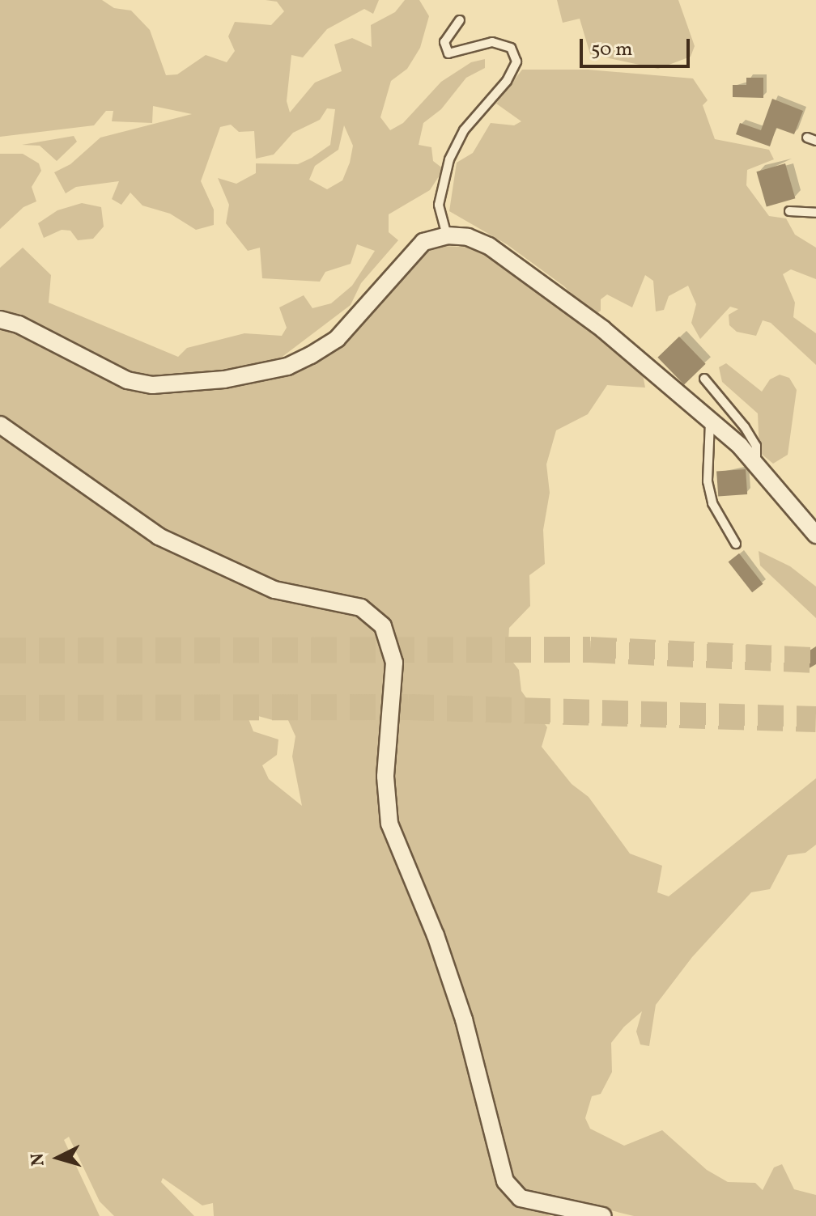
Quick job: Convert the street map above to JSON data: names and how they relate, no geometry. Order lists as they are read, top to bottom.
{
  "scale_bar": "50 m",
  "north": "left"
}
